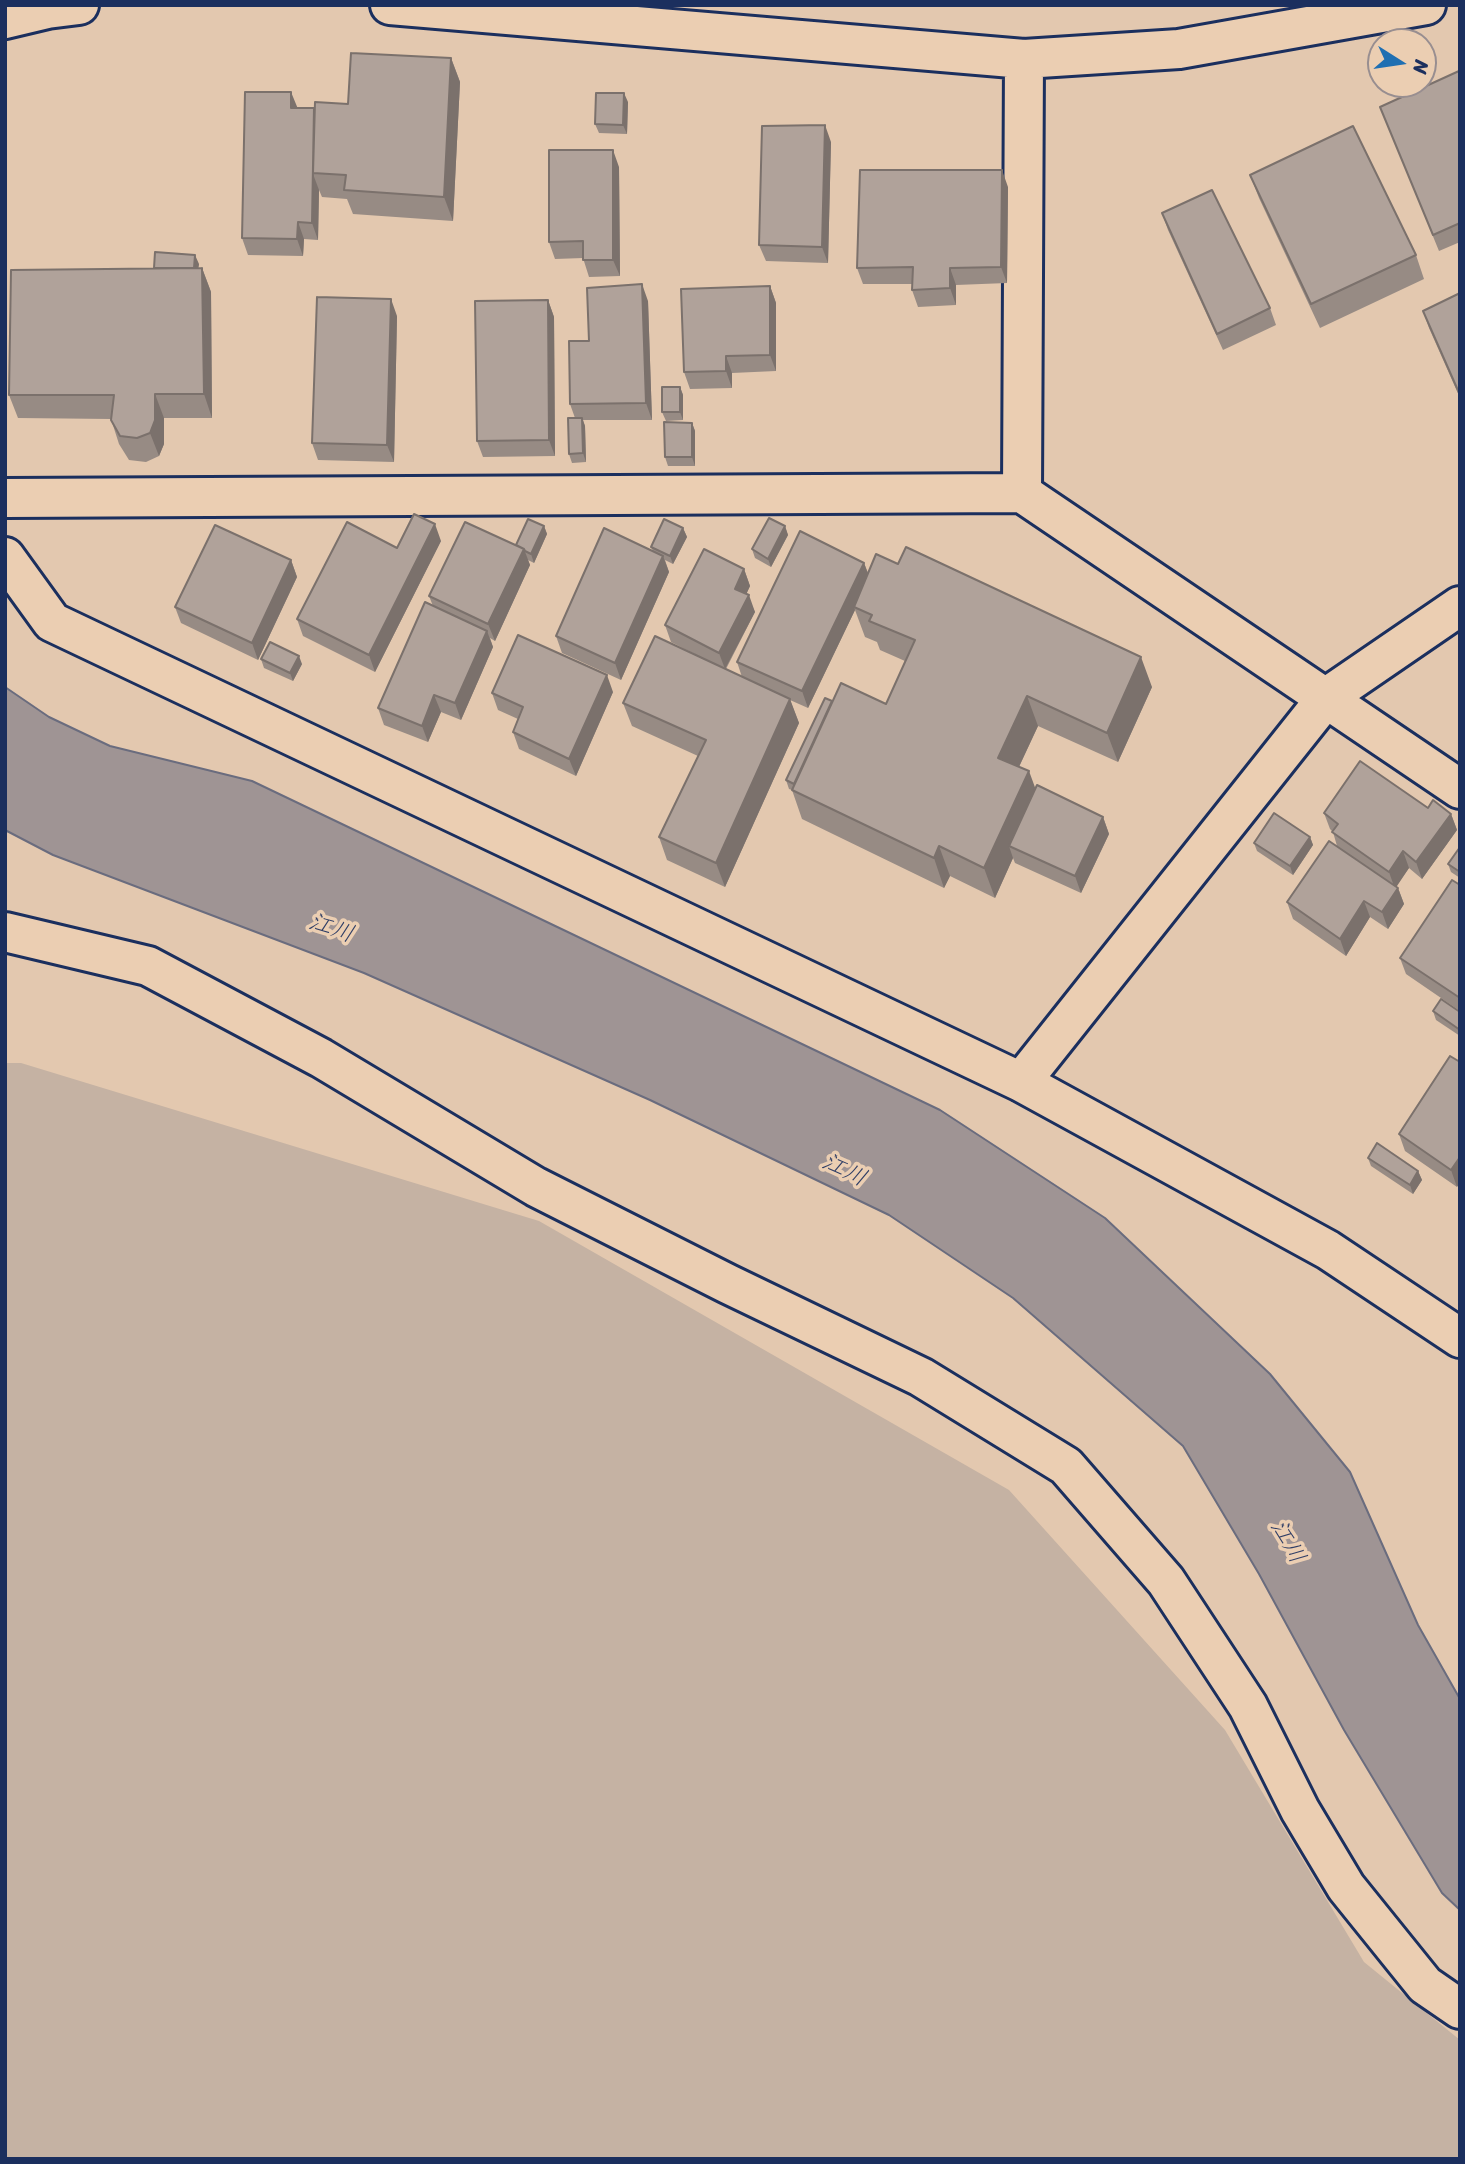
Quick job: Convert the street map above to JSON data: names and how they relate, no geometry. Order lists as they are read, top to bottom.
{
  "water": ["江川"],
  "north": "right"
}
